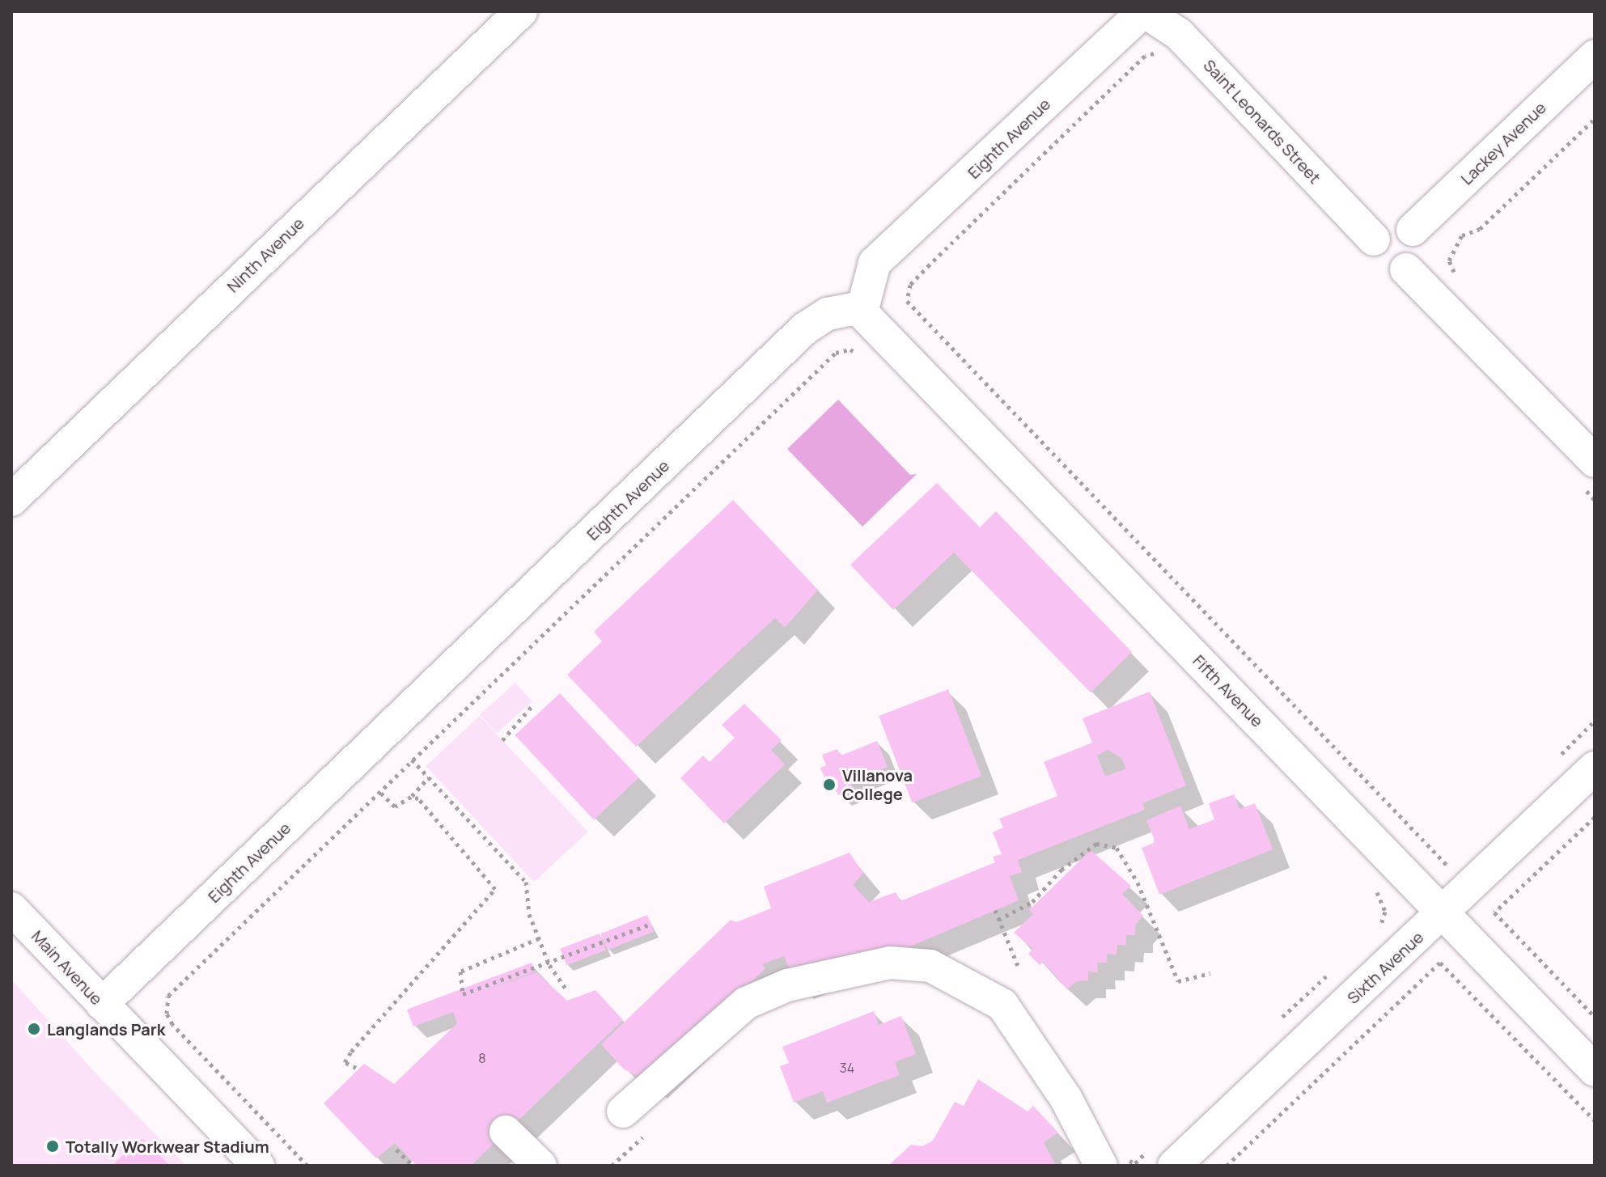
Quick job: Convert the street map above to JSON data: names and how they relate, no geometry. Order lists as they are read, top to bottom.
{
  "streets": {
    "street": [
      "Saint Leonards Street",
      "Eighth Avenue",
      "Lackey Avenue",
      "Ninth Avenue",
      "Fifth Avenue",
      "Main Avenue",
      "Sixth Avenue"
    ]
  },
  "crossings": [
    ["Saint Leonards Street", "Eighth Avenue"],
    ["Saint Leonards Street", "Lackey Avenue"],
    ["Eighth Avenue", "Fifth Avenue"],
    ["Eighth Avenue", "Main Avenue"],
    ["Fifth Avenue", "Sixth Avenue"]
  ],
  "places": ["Villanova College", "Langlands Park", "Totally Workwear Stadium"],
  "house_numbers": ["8", "34"]
}
